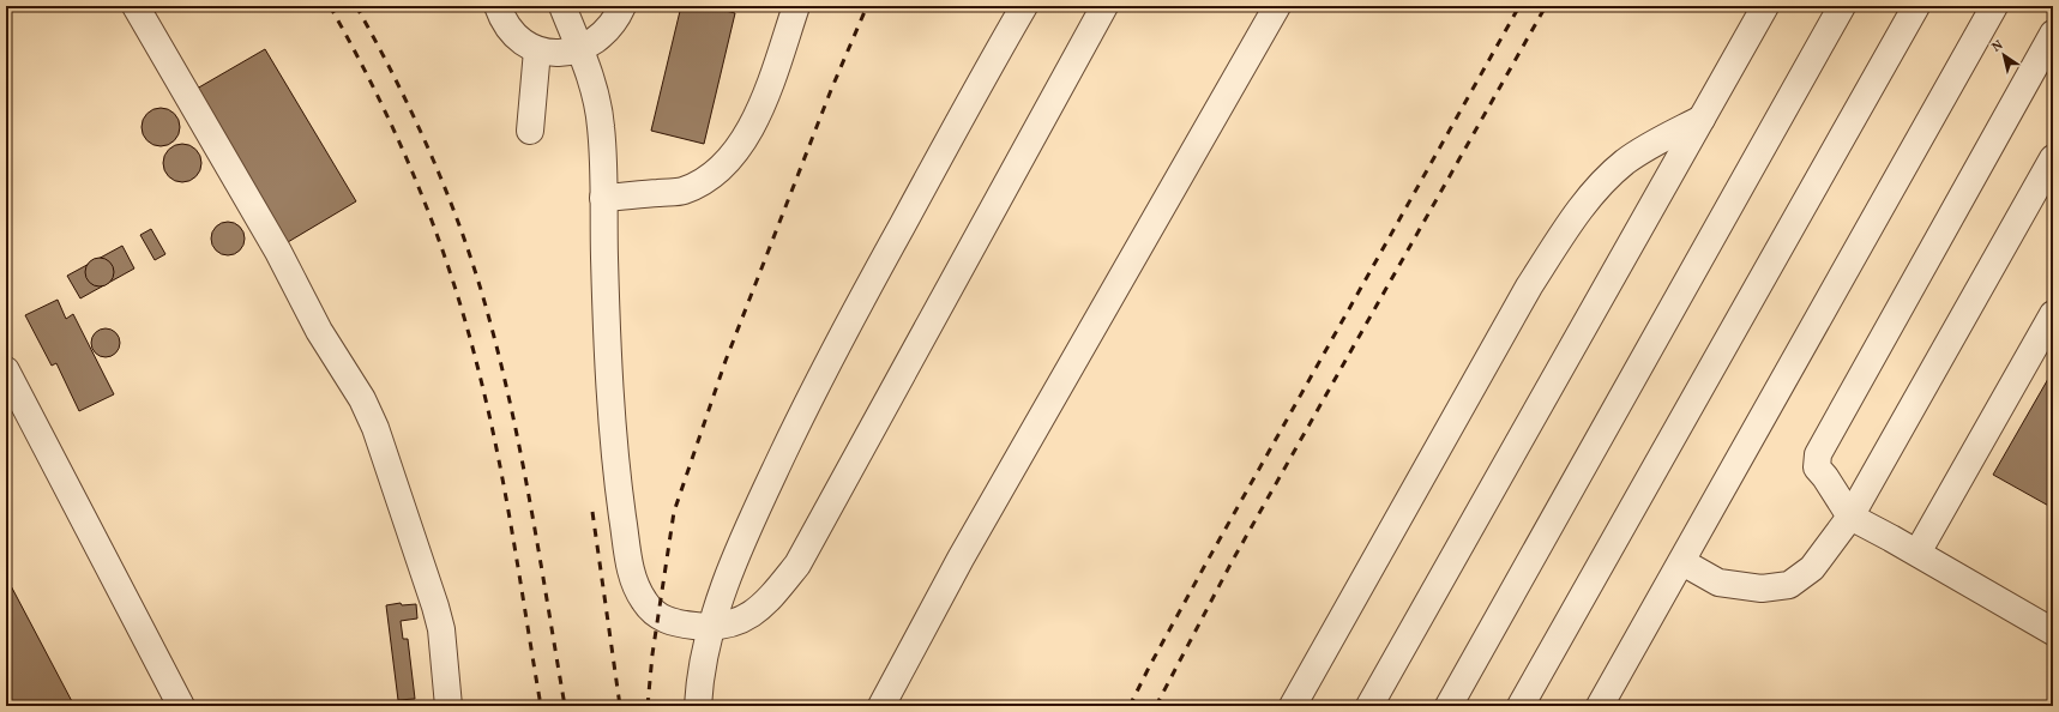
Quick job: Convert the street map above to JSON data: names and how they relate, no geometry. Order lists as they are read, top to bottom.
{
  "north": "top left"
}
